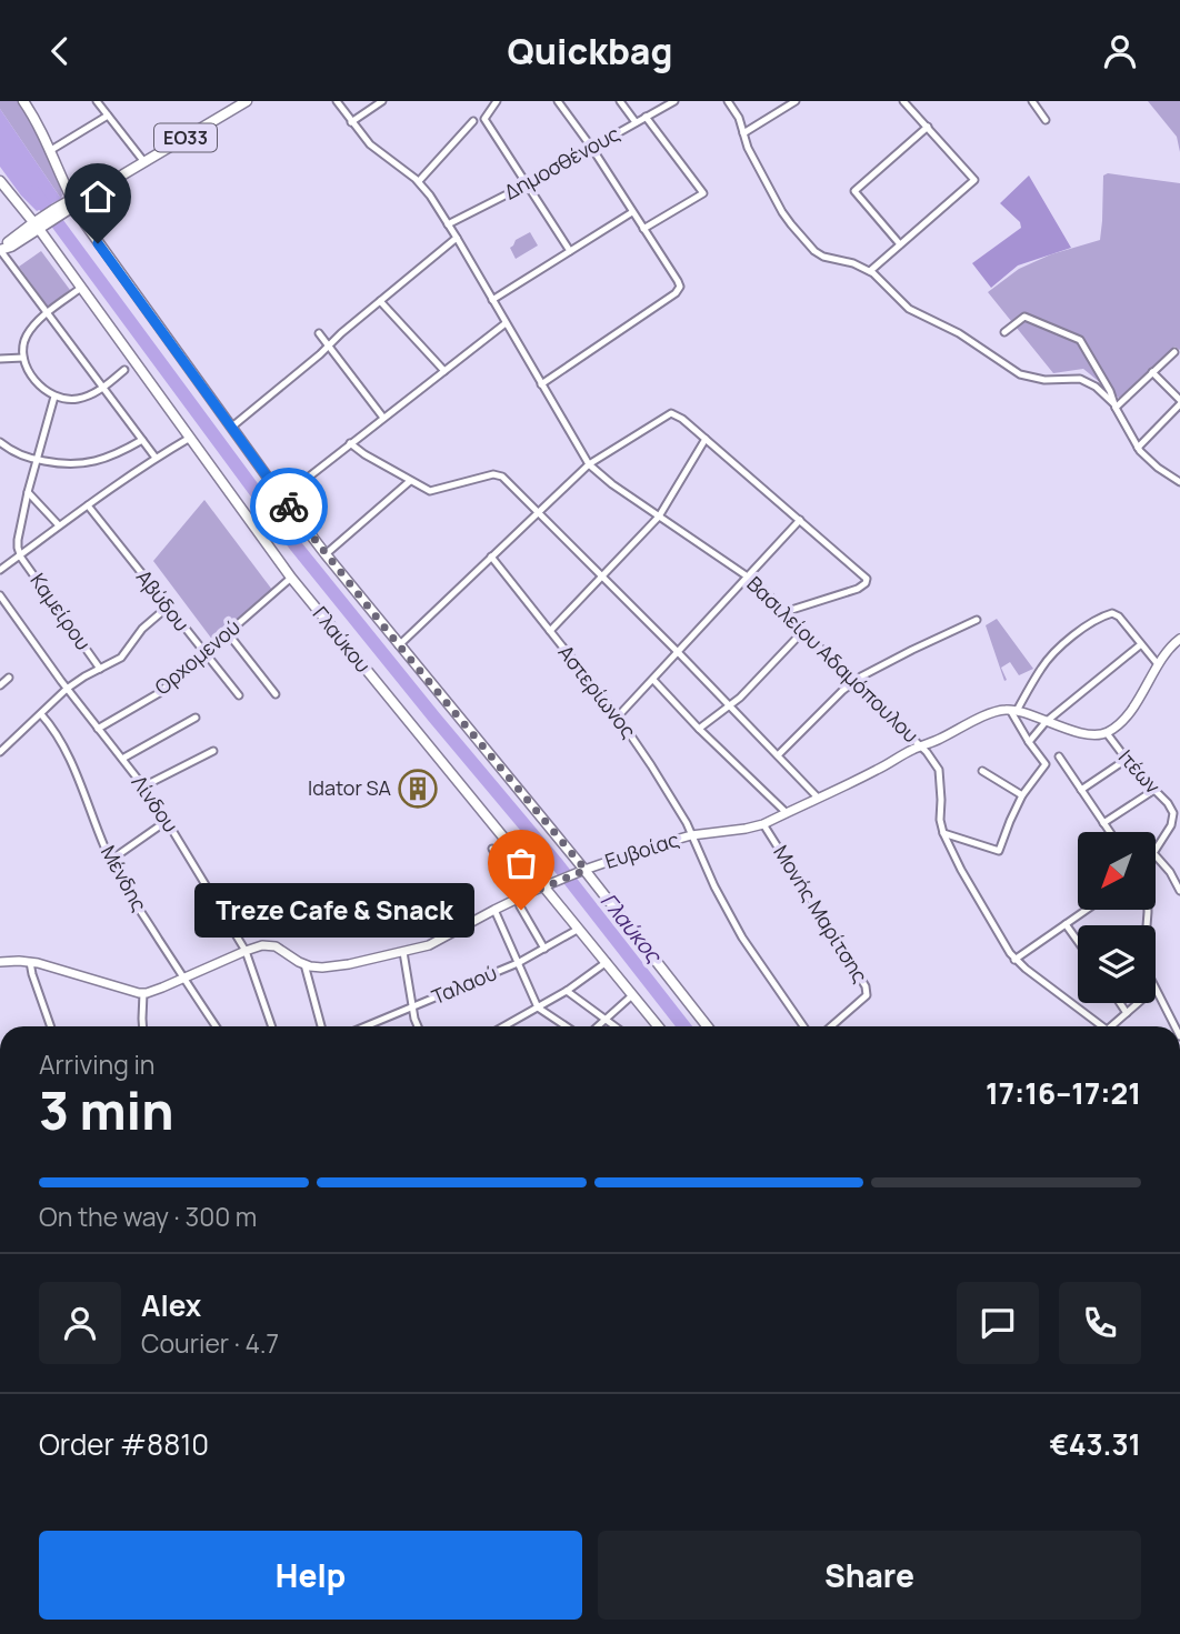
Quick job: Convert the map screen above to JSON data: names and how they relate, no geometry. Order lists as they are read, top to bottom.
{
  "streets": {
    "main road": ["ΕΟ33", "Γλαύκου", "Ευβοίας"],
    "street": [
      "Δημοσθένους",
      "Αβύδου",
      "Καμείρου",
      "Ορχομενού",
      "Βασιλείου Αδαμόπουλου",
      "Αστερίωνος",
      "Ιτέων",
      "Λίνδου",
      "Μένδης",
      "Μονής Μαρίτσης",
      "Ταλαού"
    ]
  },
  "crossings": [
    ["ΕΟ33", "Γλαύκου"],
    ["Δημοσθένους", "Βασιλείου Αδαμόπουλου"],
    ["Αβύδου", "Ορχομενού"],
    ["Γλαύκου", "Ορχομενού"],
    ["Γλαύκου", "Ευβοίας"],
    ["Γλαύκου", "Ταλαού"],
    ["Ορχομενού", "Λίνδου"],
    ["Βασιλείου Αδαμόπουλου", "Ευβοίας"],
    ["Αστερίωνος", "Ευβοίας"],
    ["Λίνδου", "Ευβοίας"],
    ["Ευβοίας", "Μένδης"],
    ["Ευβοίας", "Μονής Μαρίτσης"]
  ],
  "water": ["Γλαύκος"],
  "places": {
    "building": ["Idator SA"],
    "other": ["Treze Cafe & Snack"]
  },
  "north": "bottom left",
  "page": {
    "header": "Quickbag",
    "bubble": "Treze Cafe & Snack",
    "heading": ["3 min", "Arriving in", "17:16–17:21"],
    "panel": [
      "Alex",
      "Courier · 4.7",
      "Order #8810",
      "€43.31"
    ],
    "bar": "On the way · 300 m",
    "buttons": ["Help", "Share"]
  }
}
